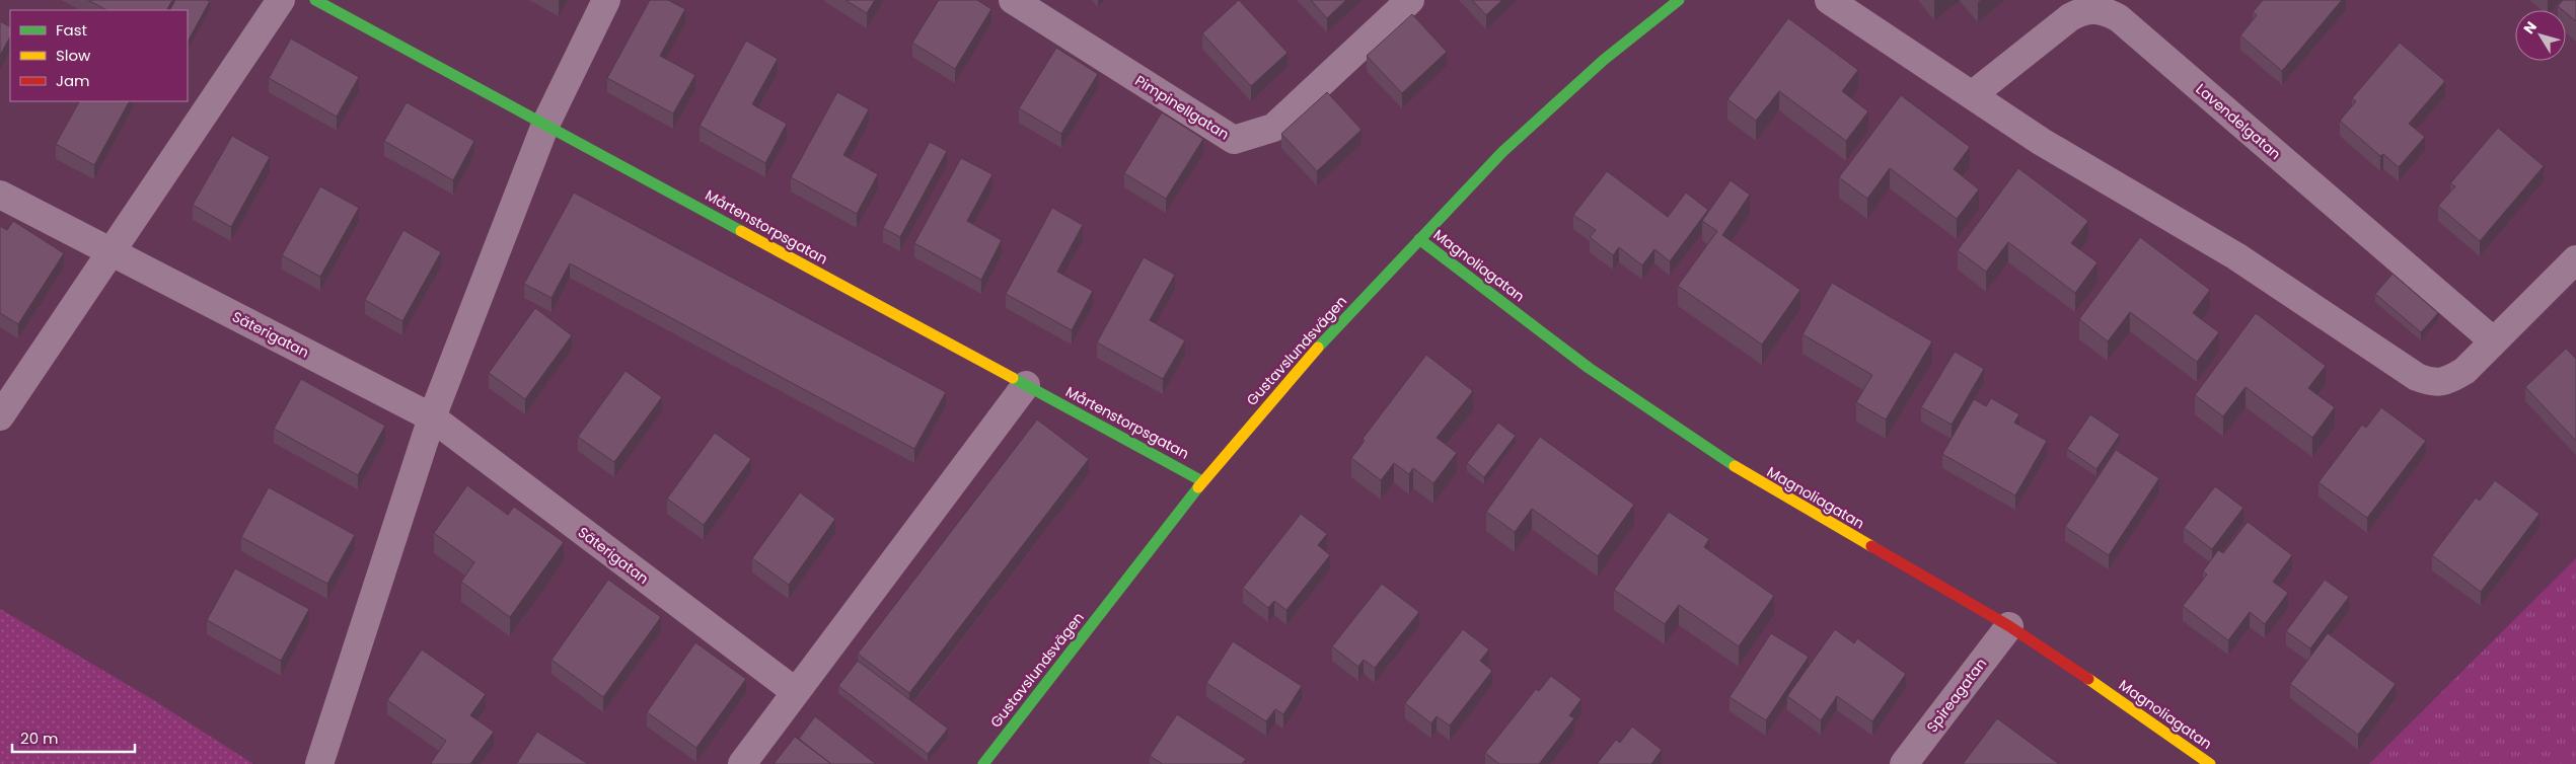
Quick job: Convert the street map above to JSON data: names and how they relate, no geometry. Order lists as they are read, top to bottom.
{
  "streets": {
    "street": [
      "Pimpinellgatan",
      "Lavendelgatan",
      "Mårtenstorpsgatan",
      "Magnoliagatan",
      "Säterigatan",
      "Gustavslundsvägen",
      "Spireagatan"
    ]
  },
  "crossings": [
    ["Mårtenstorpsgatan", "Gustavslundsvägen"],
    ["Magnoliagatan", "Gustavslundsvägen"],
    ["Magnoliagatan", "Spireagatan"]
  ],
  "legend": ["Fast", "Slow", "Jam"],
  "scale_bar": "20 m",
  "north": "top left"
}
